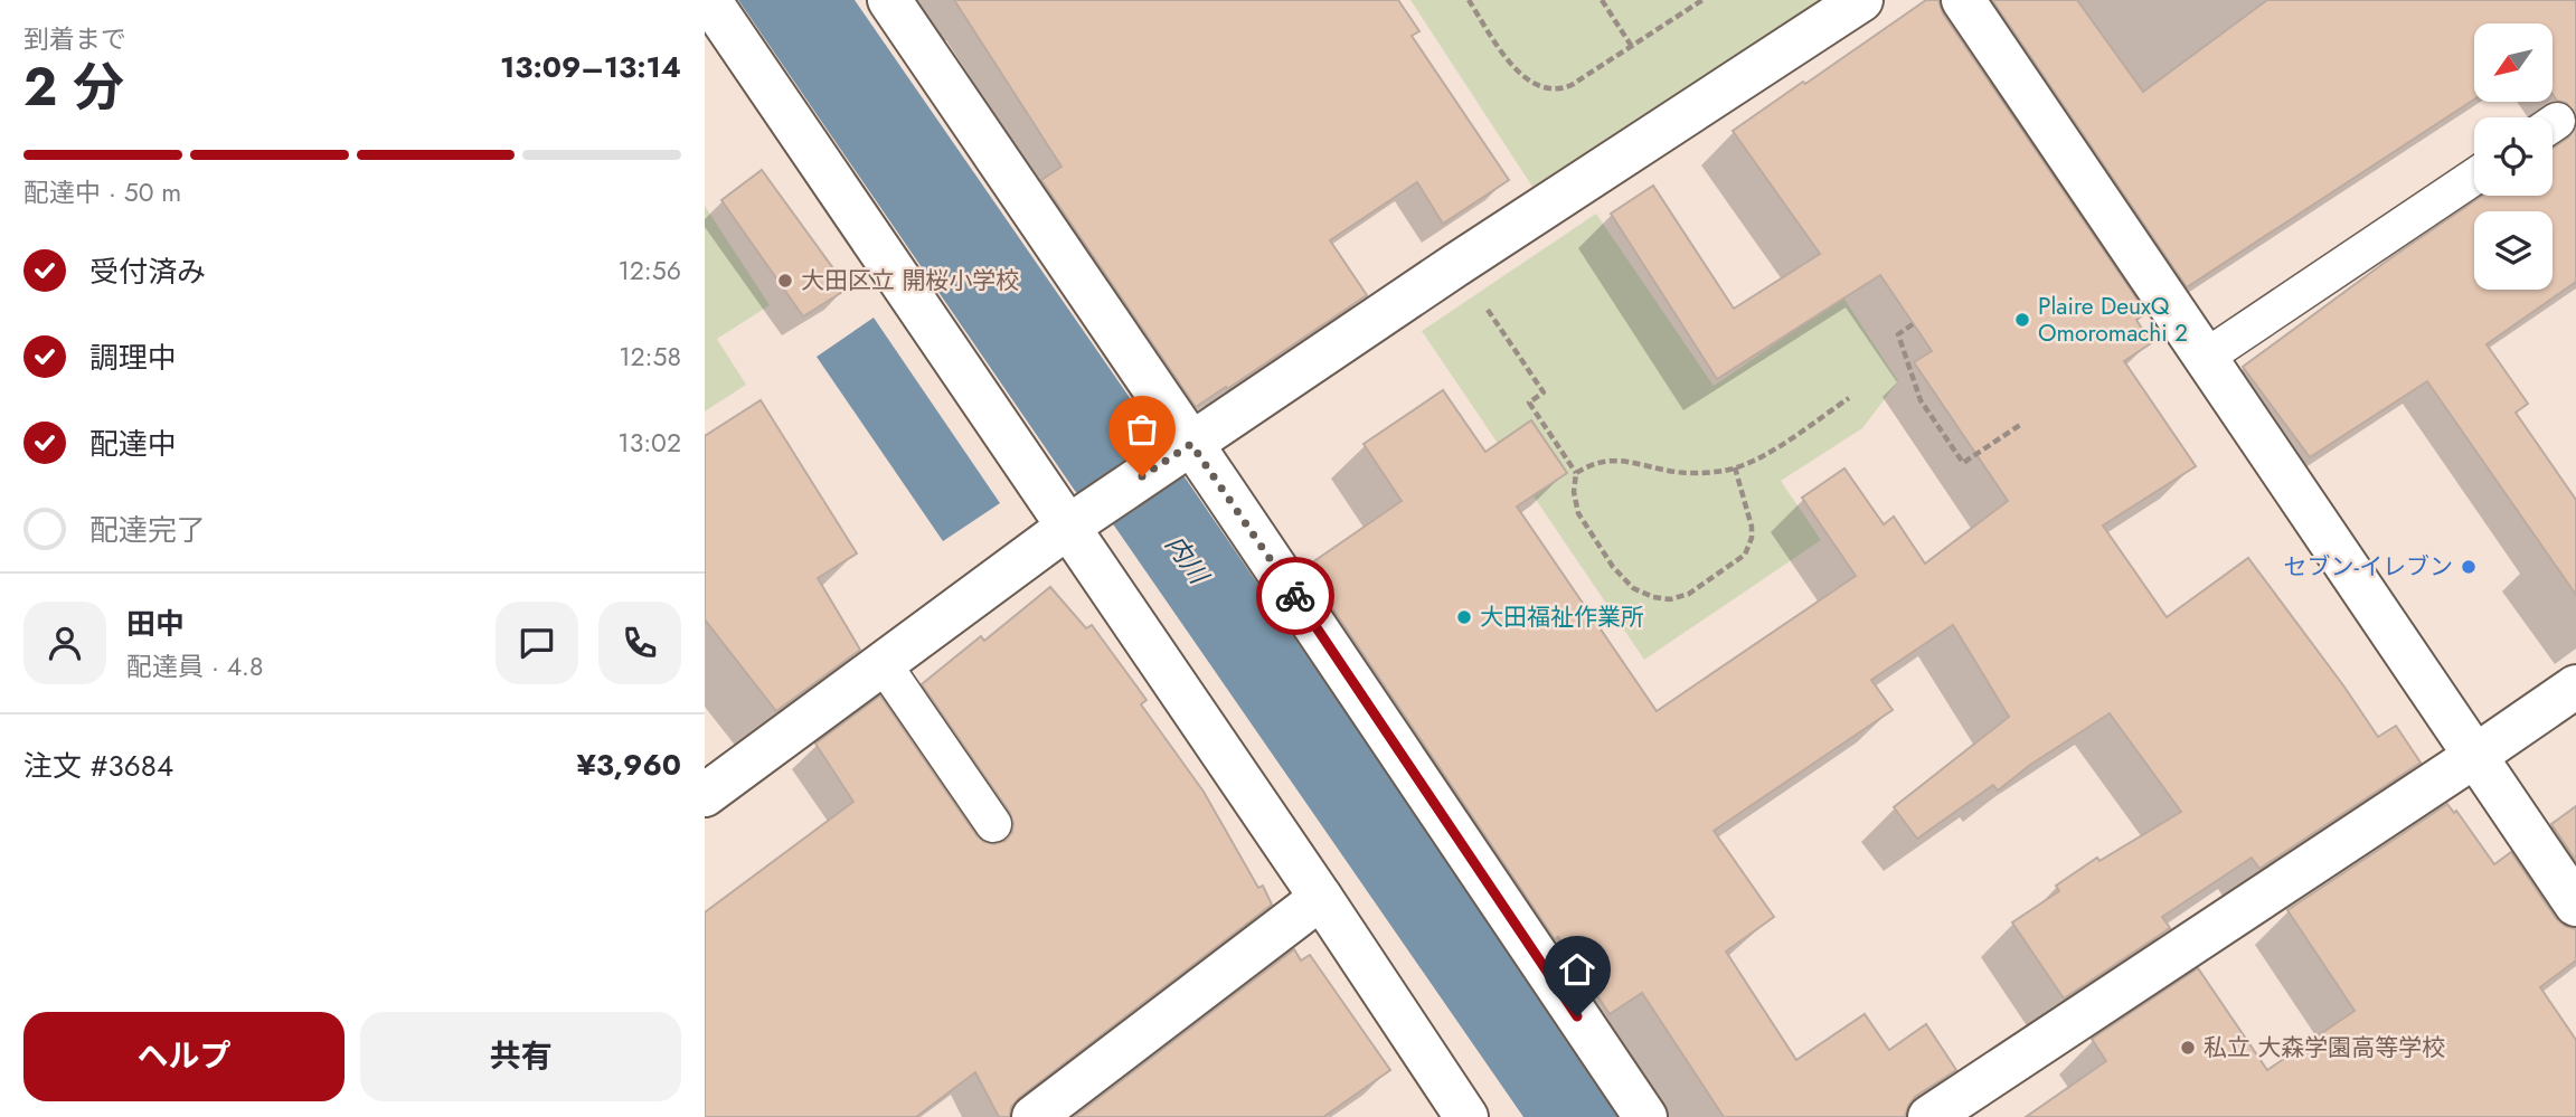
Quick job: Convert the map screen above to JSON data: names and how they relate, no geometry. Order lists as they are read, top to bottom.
{
  "water": ["内川"],
  "places": [
    "大田区立 開桜小学校",
    "Plaire DeuxQ Omoromachi 2",
    "セブン-イレブン",
    "大田福祉作業所",
    "私立 大森学園高等学校"
  ],
  "north": "bottom left",
  "page": {
    "heading": ["2 分", "到着まで", "13:09–13:14"],
    "panel": [
      "田中",
      "配達員 · 4.8",
      "注文 #3684",
      "¥3,960"
    ],
    "bar": "配達中 · 50 m",
    "list": [
      ["受付済み", "12:56"],
      ["調理中", "12:58"],
      ["配達中", "13:02"],
      "配達完了"
    ],
    "buttons": ["ヘルプ", "共有"]
  }
}
